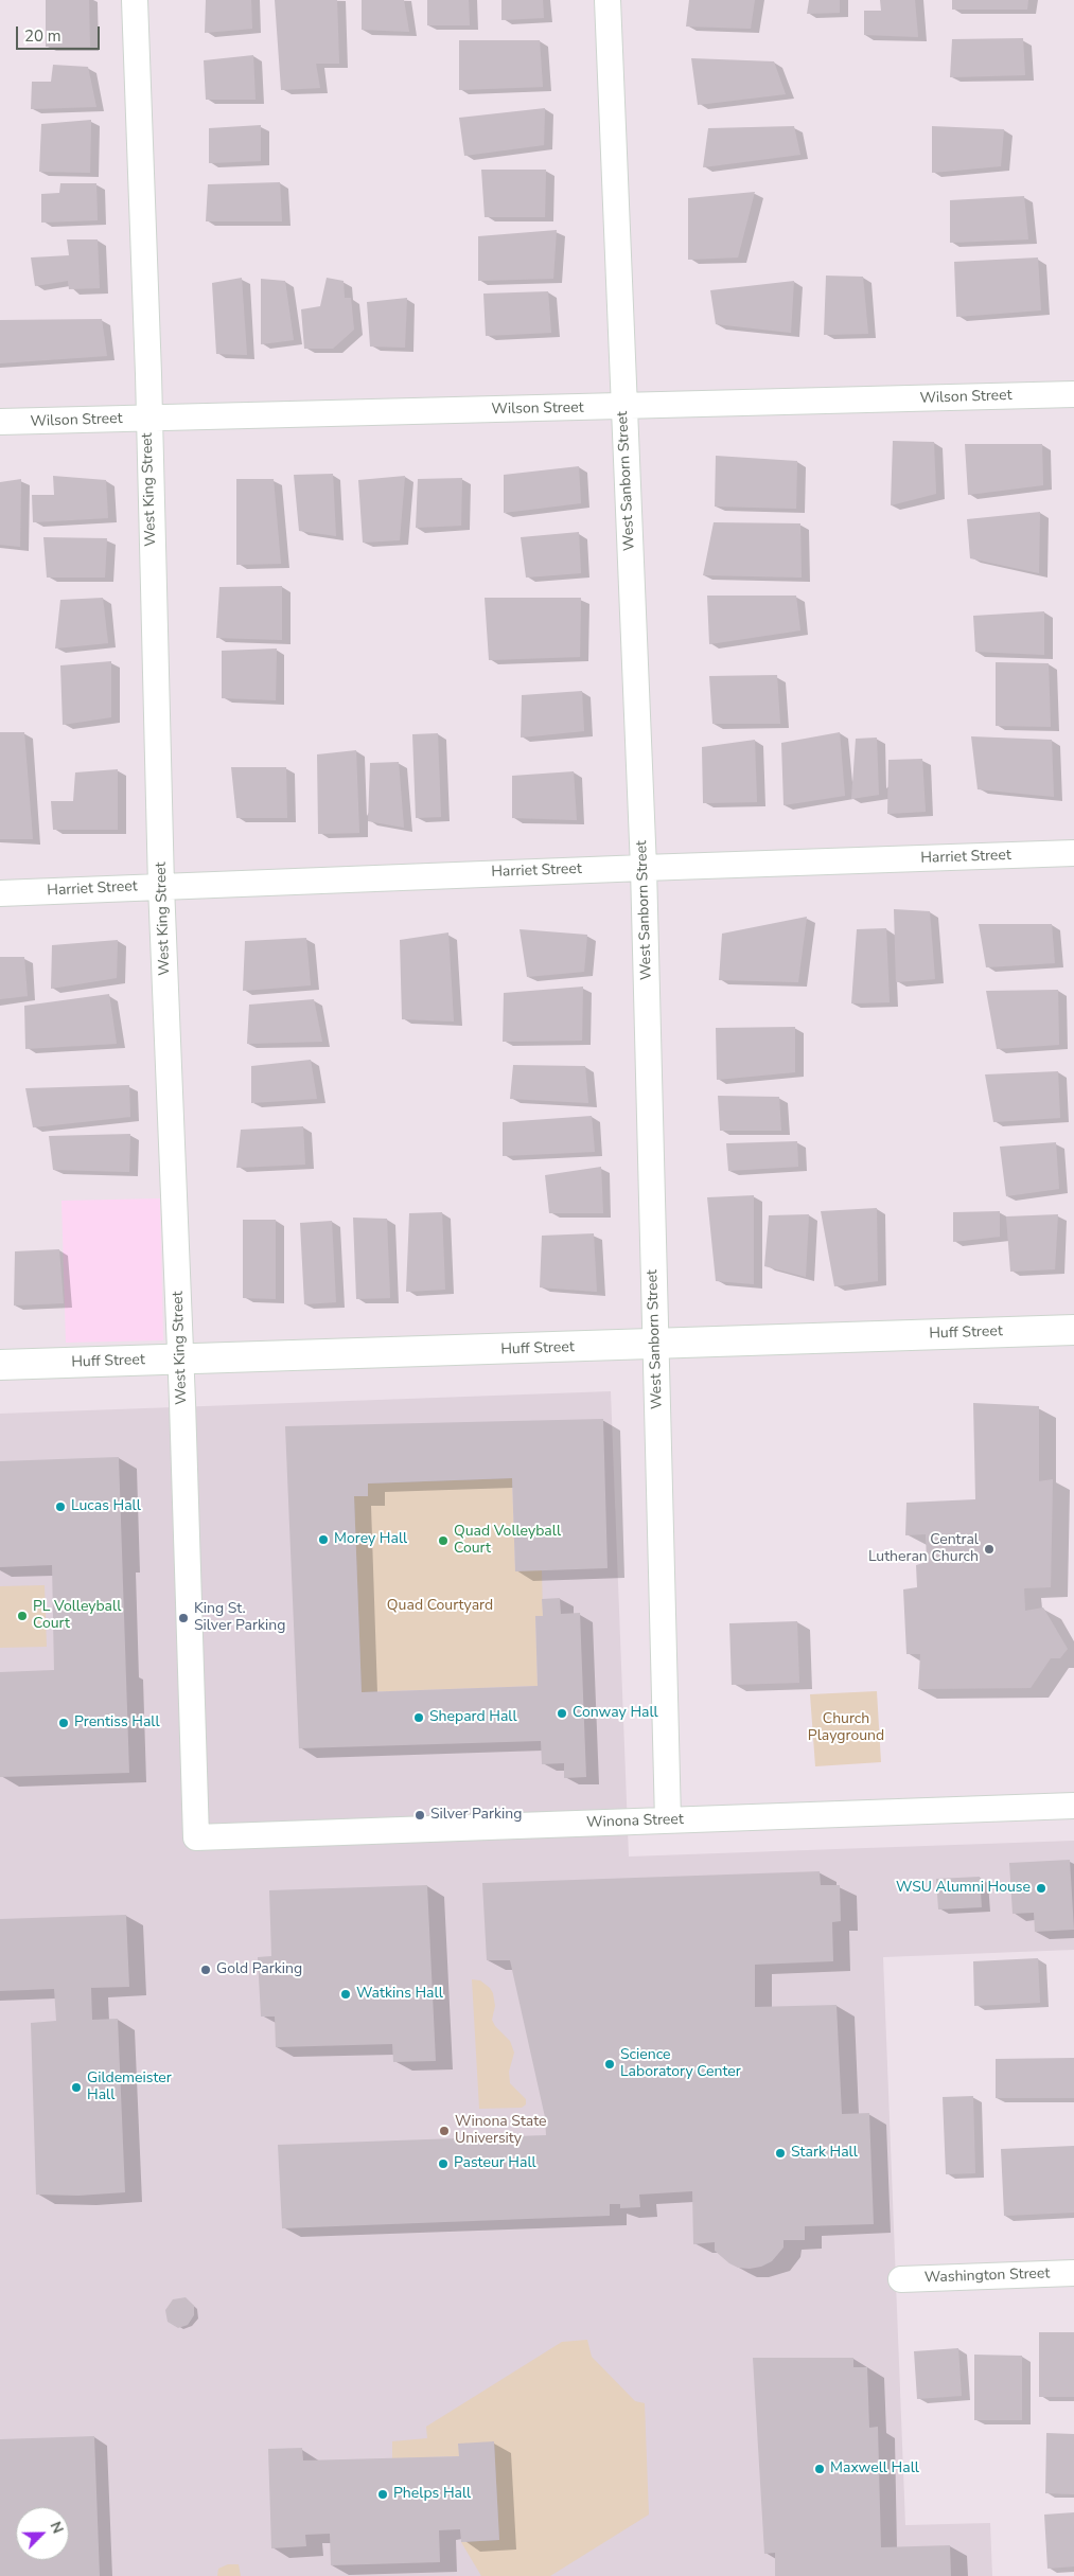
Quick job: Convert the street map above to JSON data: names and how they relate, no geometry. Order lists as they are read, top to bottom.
{
  "streets": {
    "main road": ["Huff Street"],
    "street": [
      "Wilson Street",
      "West Sanborn Street",
      "West King Street",
      "Harriet Street",
      "Winona Street",
      "Washington Street"
    ]
  },
  "crossings": [
    ["Wilson Street", "West Sanborn Street"],
    ["Wilson Street", "West King Street"],
    ["West Sanborn Street", "Harriet Street"],
    ["West Sanborn Street", "Huff Street"],
    ["West Sanborn Street", "Winona Street"],
    ["West King Street", "Harriet Street"],
    ["West King Street", "Huff Street"],
    ["West King Street", "Winona Street"]
  ],
  "parks": ["Quad Courtyard", "Church Playground"],
  "places": [
    "Lucas Hall",
    "Morey Hall",
    "Quad Volleyball Court",
    "Central Lutheran Church",
    "PL Volleyball Court",
    "King St. Silver Parking",
    "Conway Hall",
    "Shepard Hall",
    "Prentiss Hall",
    "Silver Parking",
    "WSU Alumni House",
    "Gold Parking",
    "Watkins Hall",
    "Science Laboratory Center",
    "Gildemeister Hall",
    "Winona State University",
    "Stark Hall",
    "Pasteur Hall",
    "Maxwell Hall",
    "Phelps Hall"
  ],
  "scale_bar": "20 m",
  "north": "top right"
}
